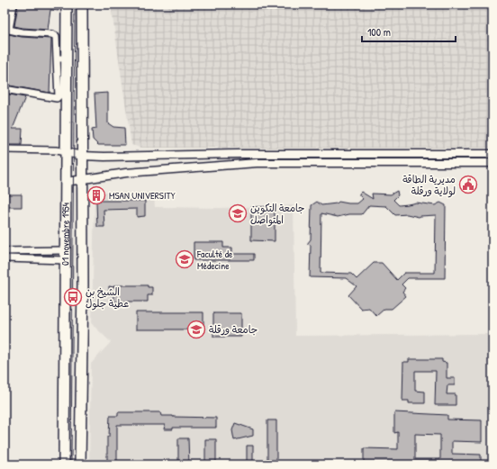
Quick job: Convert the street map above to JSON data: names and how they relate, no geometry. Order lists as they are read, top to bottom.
{
  "streets": {
    "main road": ["01 novembre 1954"]
  },
  "places": {
    "public building": ["مديرية الطاقة لولاية ورقلة"],
    "building": ["MSAN UNIVERSITY"],
    "school or university": ["جامعة التكوين المتواصل", "Faculté de Médecine", "جامعة ورقلة"],
    "bus stop": ["الشيخ بن عطية جلول"]
  },
  "scale_bar": "100 m"
}
